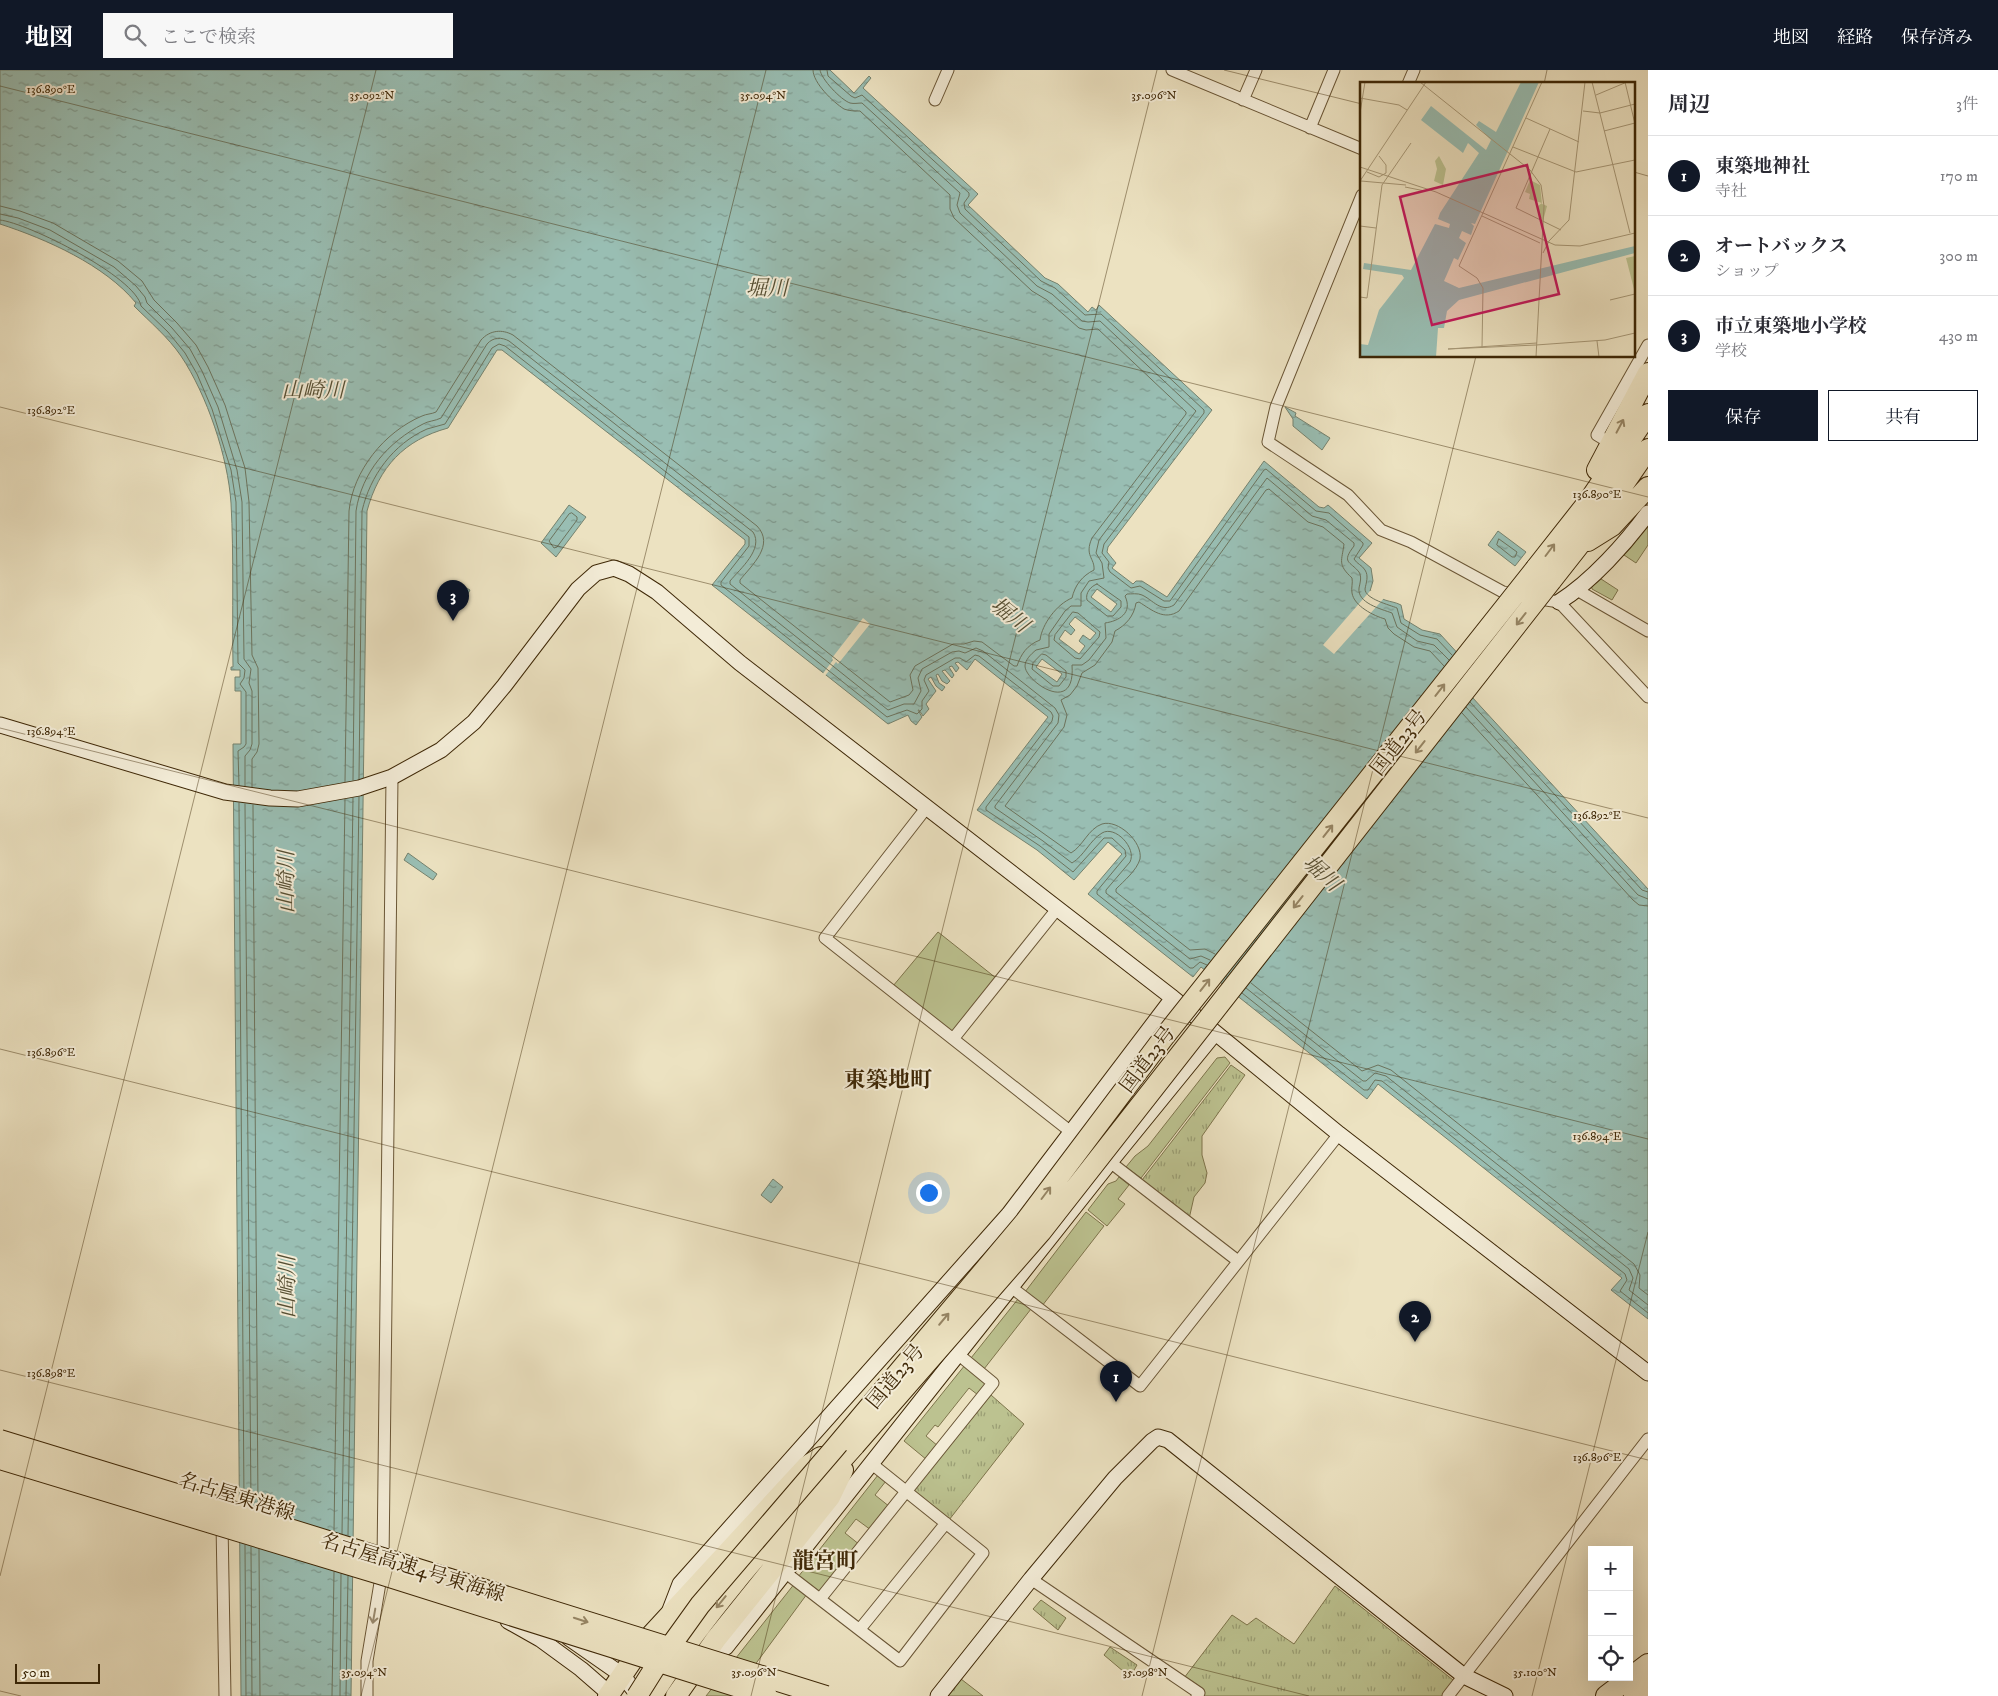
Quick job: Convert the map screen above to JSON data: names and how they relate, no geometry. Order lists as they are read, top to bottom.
{
  "streets": {
    "highway": ["国道23号", "名古屋高速4号東海線"],
    "street": ["名古屋東港線"]
  },
  "crossings": [
    ["国道23号", "名古屋東港線"],
    ["名古屋東港線", "名古屋高速4号東海線"]
  ],
  "districts": ["東築地町", "龍宮町"],
  "water": ["堀川", "山崎川"],
  "scale_bar": "50 m",
  "page": {
    "header": "地図",
    "search": "ここで検索",
    "nav": ["地図", "経路", "保存済み"],
    "heading": ["周辺", "3件"],
    "list": [
      {
        "mark": "1",
        "name": "東築地神社",
        "note": "寺社",
        "value": "170 m"
      },
      {
        "mark": "2",
        "name": "オートバックス",
        "note": "ショップ",
        "value": "300 m"
      },
      {
        "mark": "3",
        "name": "市立東築地小学校",
        "note": "学校",
        "value": "430 m"
      }
    ],
    "buttons": ["保存", "共有"],
    "pins": ["3", "2", "1"],
    "map_buttons": ["+", "−"],
    "scale": "50 m"
  },
  "coordinates": [
    "136.890°E",
    "35.092°N",
    "35.094°N",
    "35.096°N",
    "136.892°E",
    "136.894°E",
    "136.896°E",
    "136.898°E",
    "35.098°N",
    "35.100°N"
  ]
}
